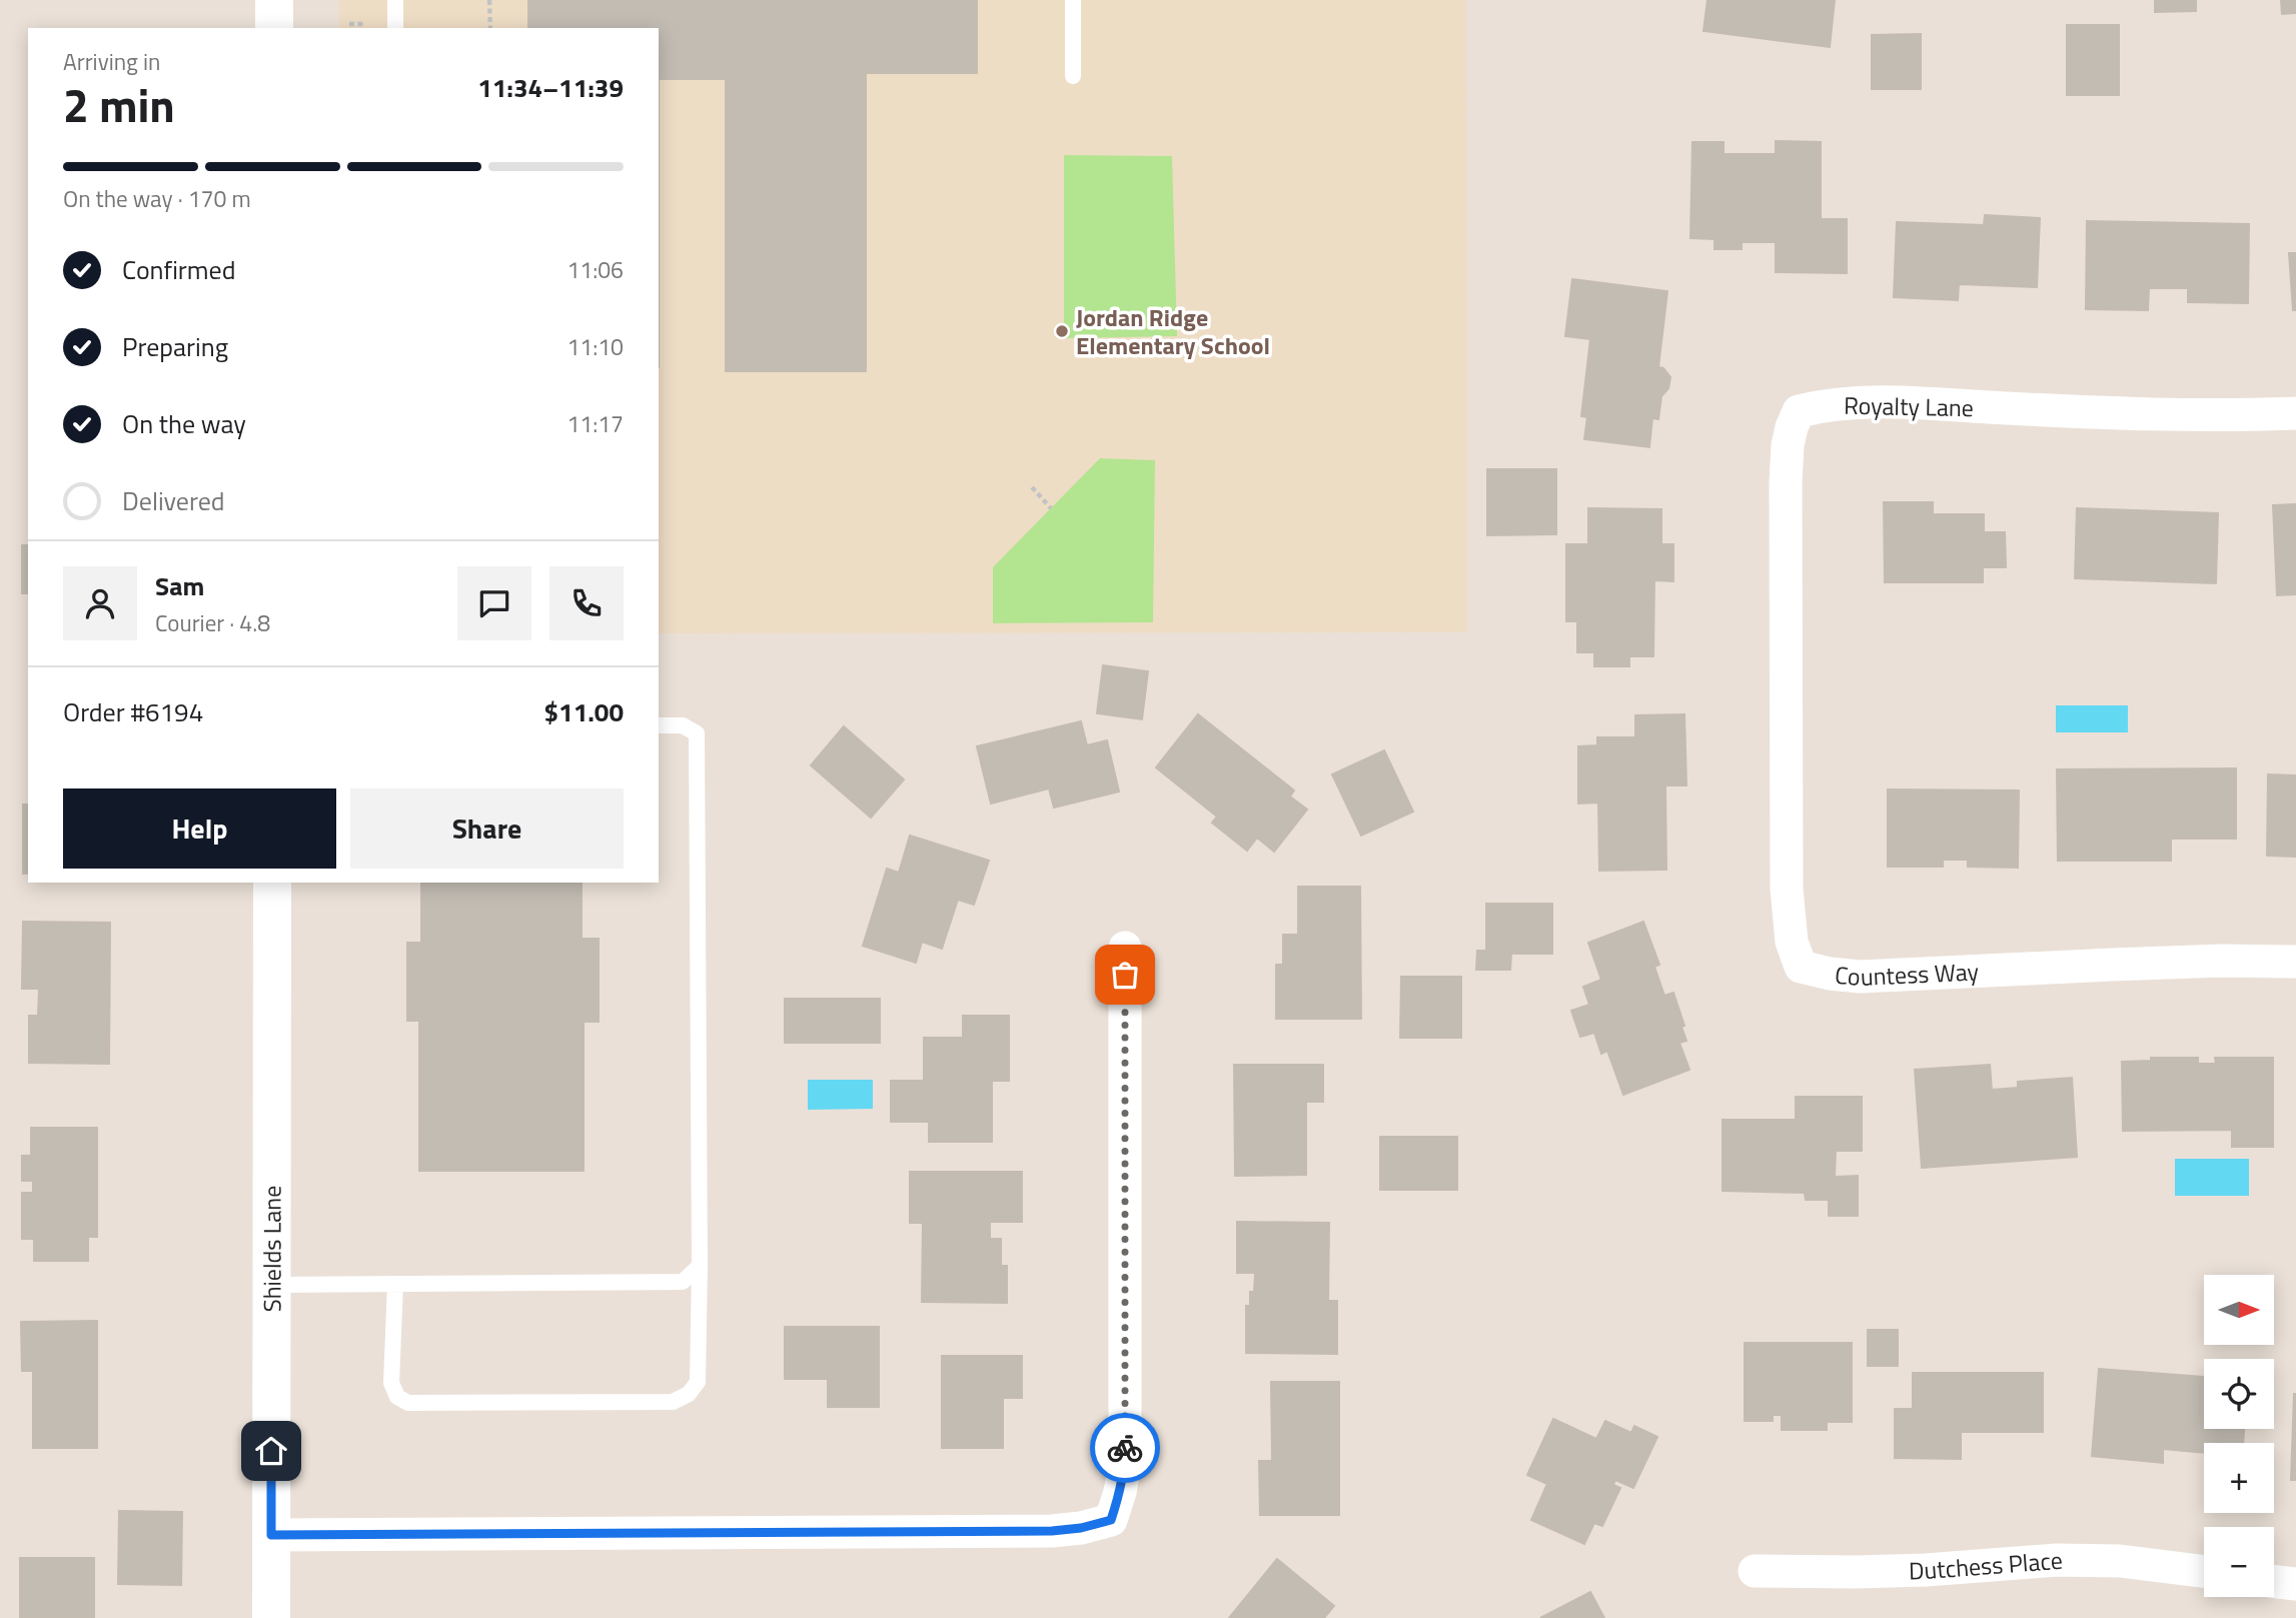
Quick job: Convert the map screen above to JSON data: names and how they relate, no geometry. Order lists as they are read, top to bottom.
{
  "streets": {
    "main road": ["Shields Lane"],
    "street": ["Royalty Lane", "Countess Way", "Dutchess Place"]
  },
  "crossings": [
    ["Royalty Lane", "Countess Way"]
  ],
  "places": ["Jordan Ridge Elementary School"],
  "north": "right",
  "page": {
    "heading": ["2 min", "Arriving in", "11:34–11:39"],
    "panel": [
      "Sam",
      "Courier · 4.8",
      "Order #6194",
      "$11.00"
    ],
    "bar": "On the way · 170 m",
    "list": [
      ["Confirmed", "11:06"],
      ["Preparing", "11:10"],
      ["On the way", "11:17"],
      "Delivered"
    ],
    "buttons": ["Help", "Share"],
    "map_buttons": ["+", "−"]
  }
}
